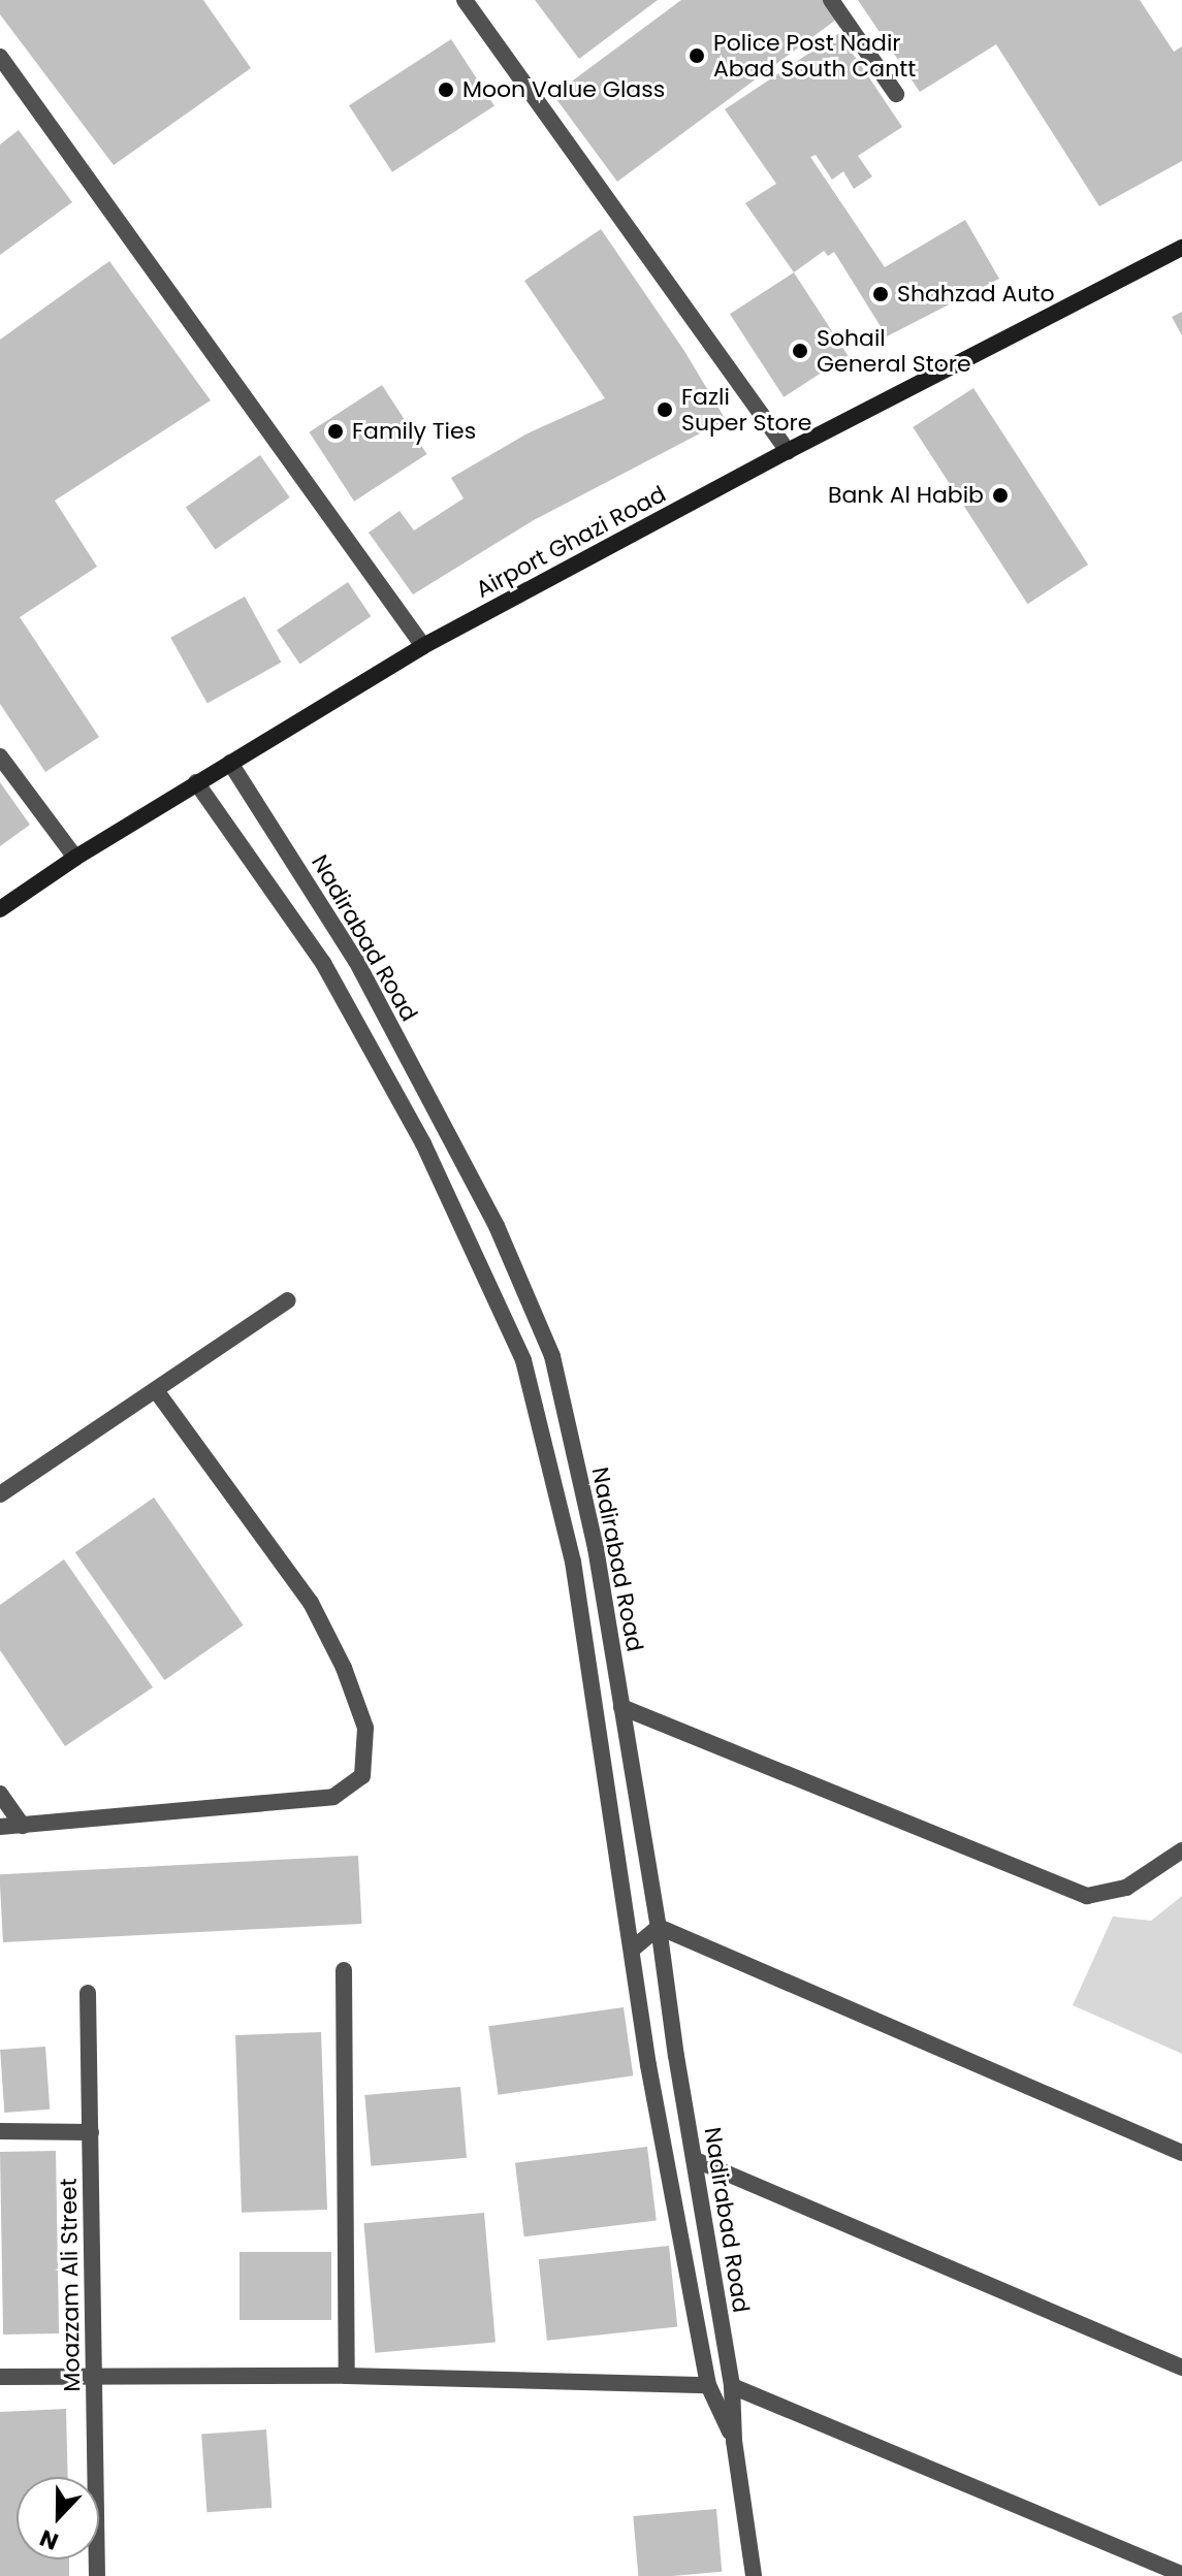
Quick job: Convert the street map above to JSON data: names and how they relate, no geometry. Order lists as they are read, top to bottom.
{
  "streets": {
    "main road": ["Airport Ghazi Road"],
    "street": ["Nadirabad Road", "Moazzam Ali Street"]
  },
  "crossings": [
    ["Airport Ghazi Road", "Nadirabad Road"]
  ],
  "places": [
    "Police Post Nadir Abad South Cantt",
    "Moon Value Glass",
    "Shahzad Auto",
    "Sohail General Store",
    "Fazli Super Store",
    "Family Ties",
    "Bank Al Habib"
  ],
  "north": "bottom"
}
